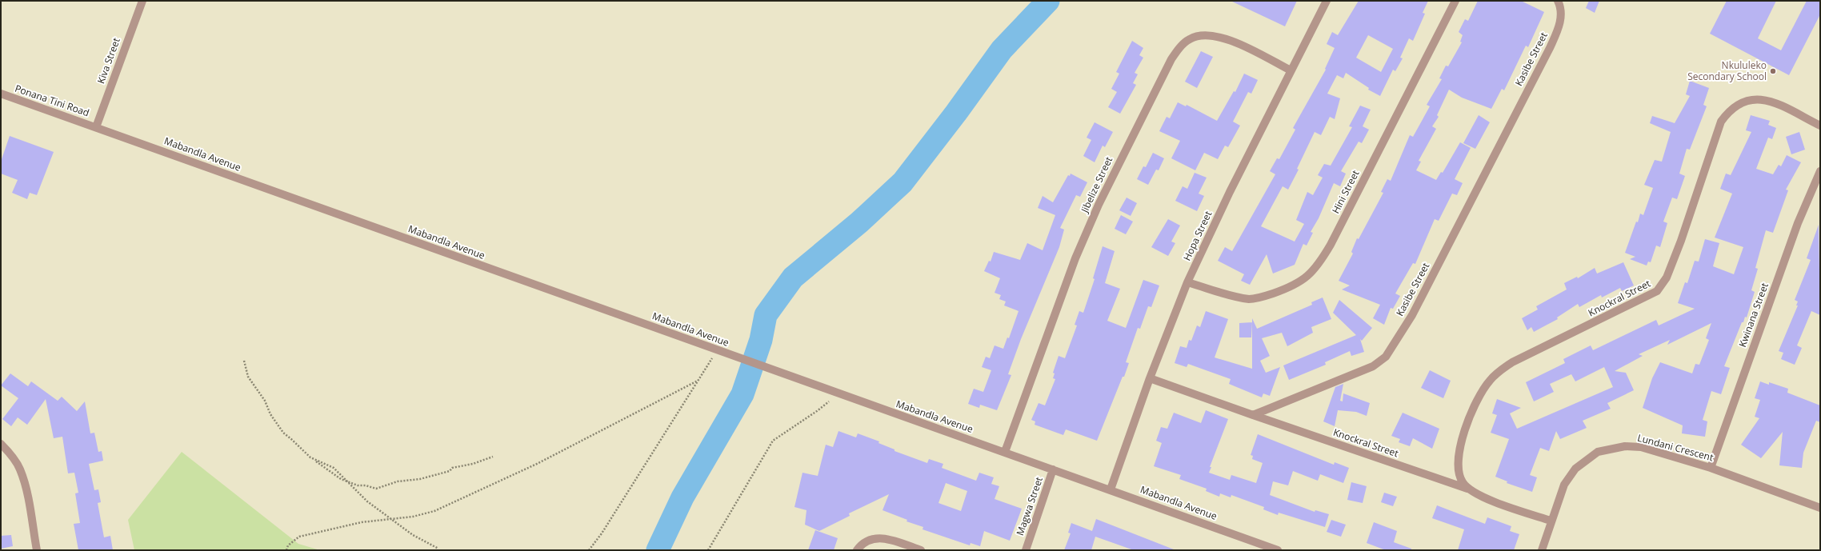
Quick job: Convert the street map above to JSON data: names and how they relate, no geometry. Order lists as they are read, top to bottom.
{
  "streets": {
    "street": [
      "Kasibe Street",
      "Kiva Street",
      "Ponana Tini Road",
      "Mabandla Avenue",
      "Jibelize Street",
      "Hini Street",
      "Hopa Street",
      "Knockral Street",
      "Kwinana Street",
      "Lundani Crescent",
      "Magwa Street"
    ]
  },
  "crossings": [
    ["Kasibe Street", "Knockral Street"],
    ["Kiva Street", "Ponana Tini Road"],
    ["Kiva Street", "Mabandla Avenue"],
    ["Ponana Tini Road", "Mabandla Avenue"],
    ["Mabandla Avenue", "Jibelize Street"],
    ["Mabandla Avenue", "Hopa Street"],
    ["Mabandla Avenue", "Magwa Street"],
    ["Jibelize Street", "Hopa Street"],
    ["Hini Street", "Hopa Street"],
    ["Knockral Street", "Lundani Crescent"],
    ["Kwinana Street", "Lundani Crescent"]
  ],
  "places": ["Nkululeko Secondary School"]
}
